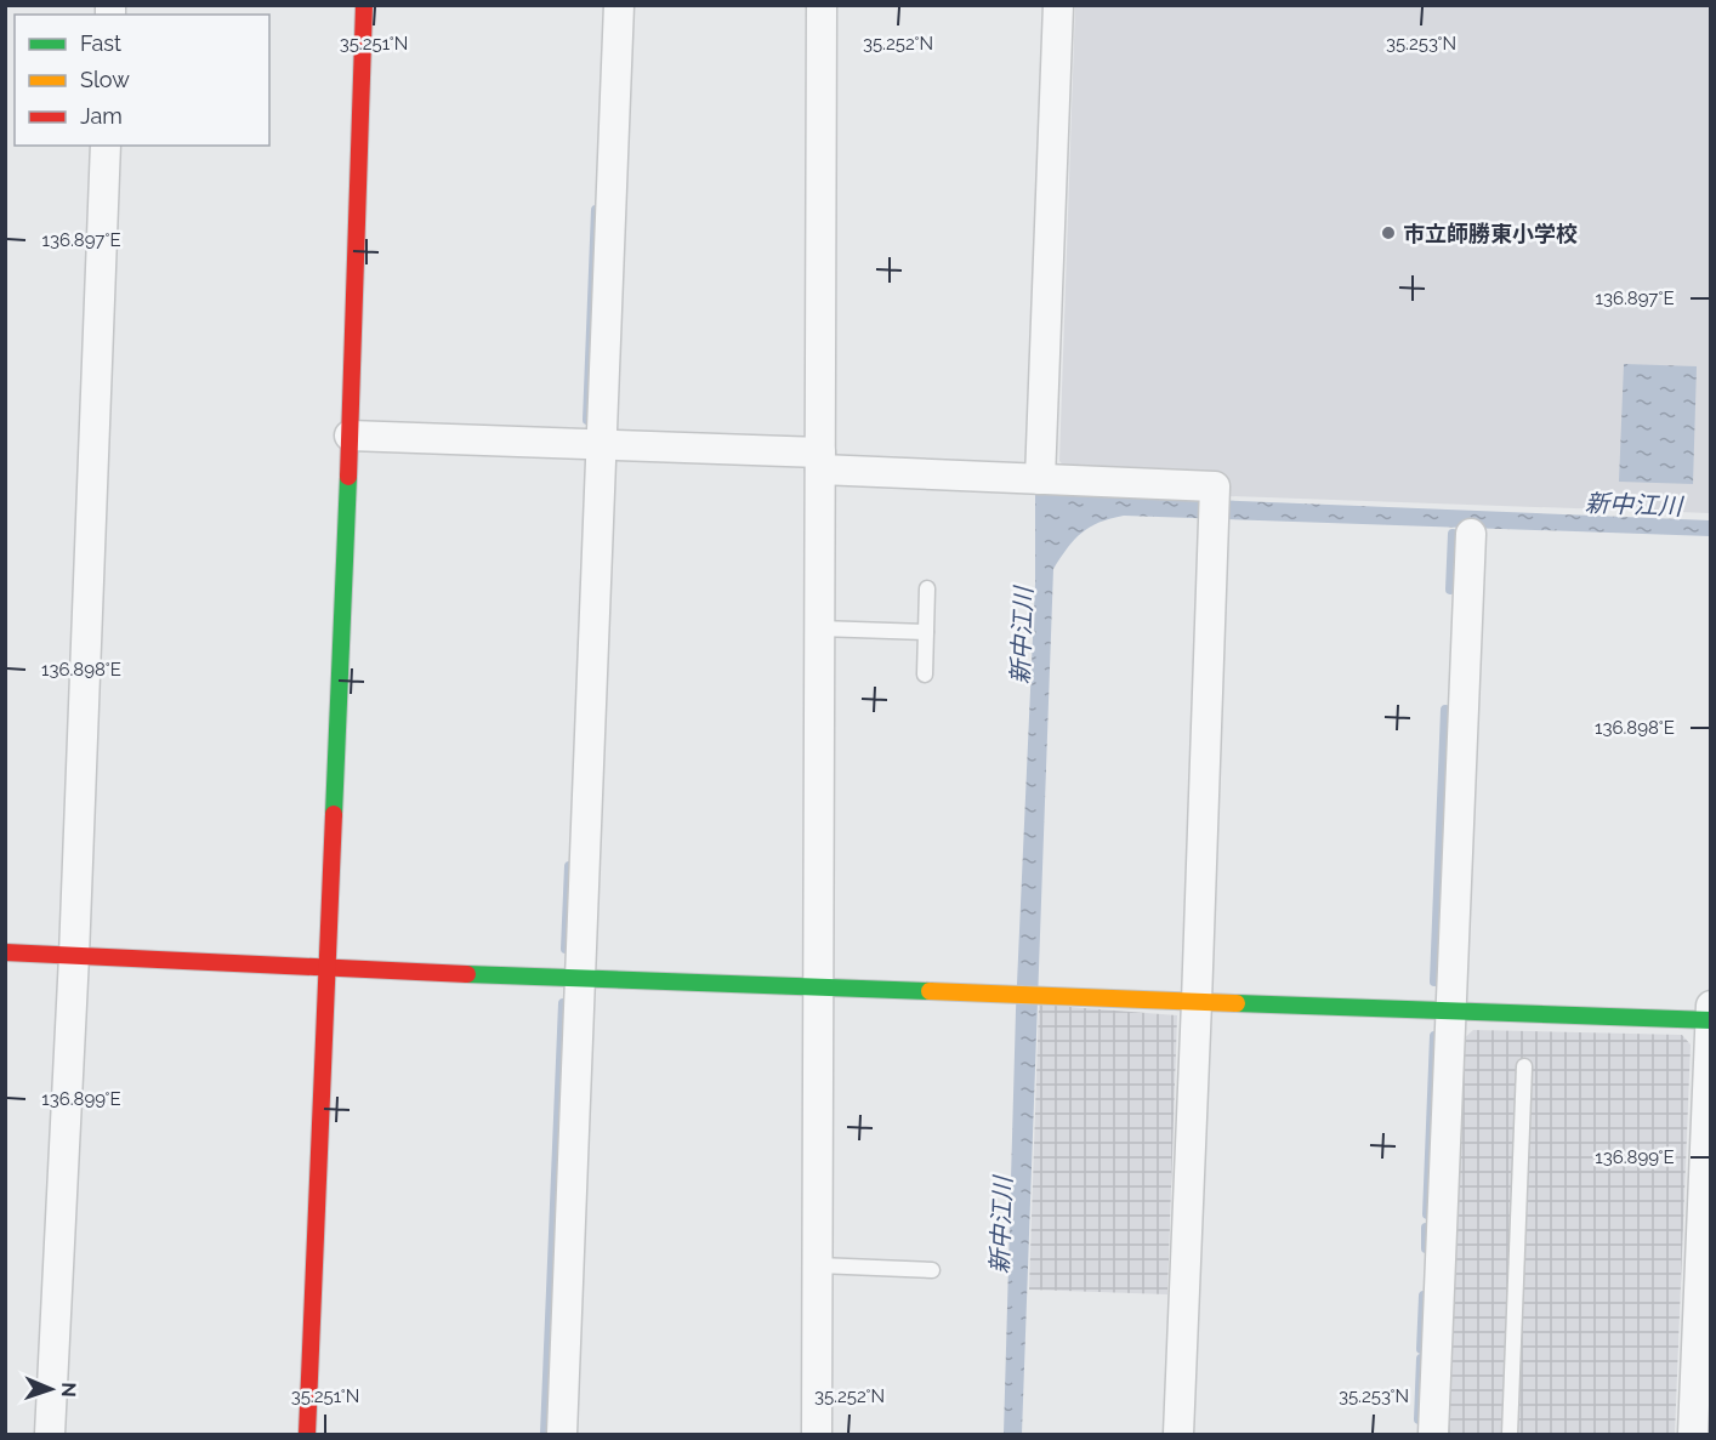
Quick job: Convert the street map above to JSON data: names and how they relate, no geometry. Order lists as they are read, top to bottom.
{
  "water": ["新中江川"],
  "places": ["市立師勝東小学校"],
  "legend": ["Fast", "Slow", "Jam"],
  "north": "right",
  "coordinates": [
    "35.251°N",
    "35.252°N",
    "35.253°N",
    "136.897°E",
    "136.898°E",
    "136.899°E"
  ]
}
